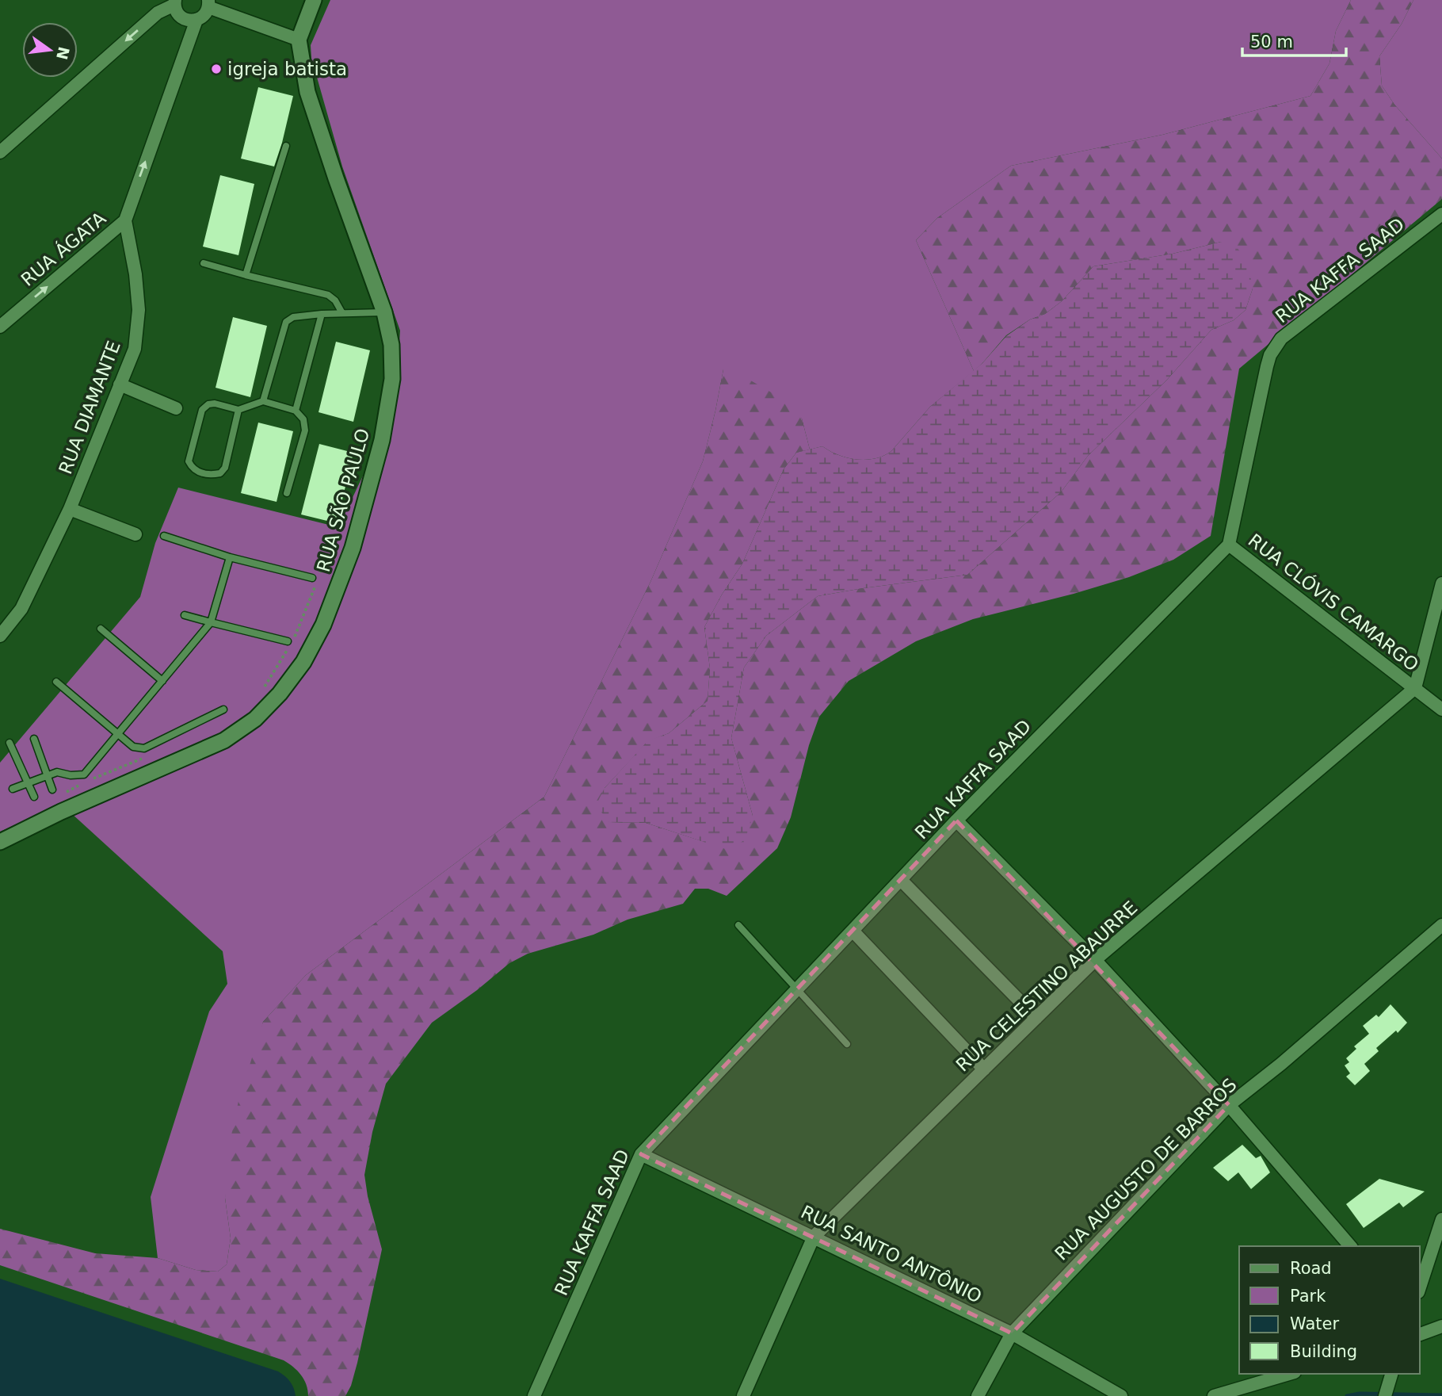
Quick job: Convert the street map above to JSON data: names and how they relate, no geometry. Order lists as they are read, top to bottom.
{
  "streets": {
    "street": [
      "RUA ÁGATA",
      "RUA KAFFA SAAD",
      "RUA DIAMANTE",
      "RUA SÃO PAULO",
      "RUA CLÓVIS CAMARGO",
      "RUA CELESTINO ABAURRE",
      "RUA AUGUSTO DE BARROS",
      "RUA SANTO ANTÔNIO"
    ]
  },
  "crossings": [
    ["RUA ÁGATA", "RUA DIAMANTE"],
    ["RUA KAFFA SAAD", "RUA CLÓVIS CAMARGO"],
    ["RUA KAFFA SAAD", "RUA SANTO ANTÔNIO"],
    ["RUA CLÓVIS CAMARGO", "RUA CELESTINO ABAURRE"],
    ["RUA CELESTINO ABAURRE", "RUA SANTO ANTÔNIO"],
    ["RUA AUGUSTO DE BARROS", "RUA SANTO ANTÔNIO"]
  ],
  "one_way": ["RUA ÁGATA"],
  "places": ["igreja batista"],
  "legend": [
    "Road",
    "Park",
    "Water",
    "Building"
  ],
  "scale_bar": "50 m",
  "north": "right"
}
